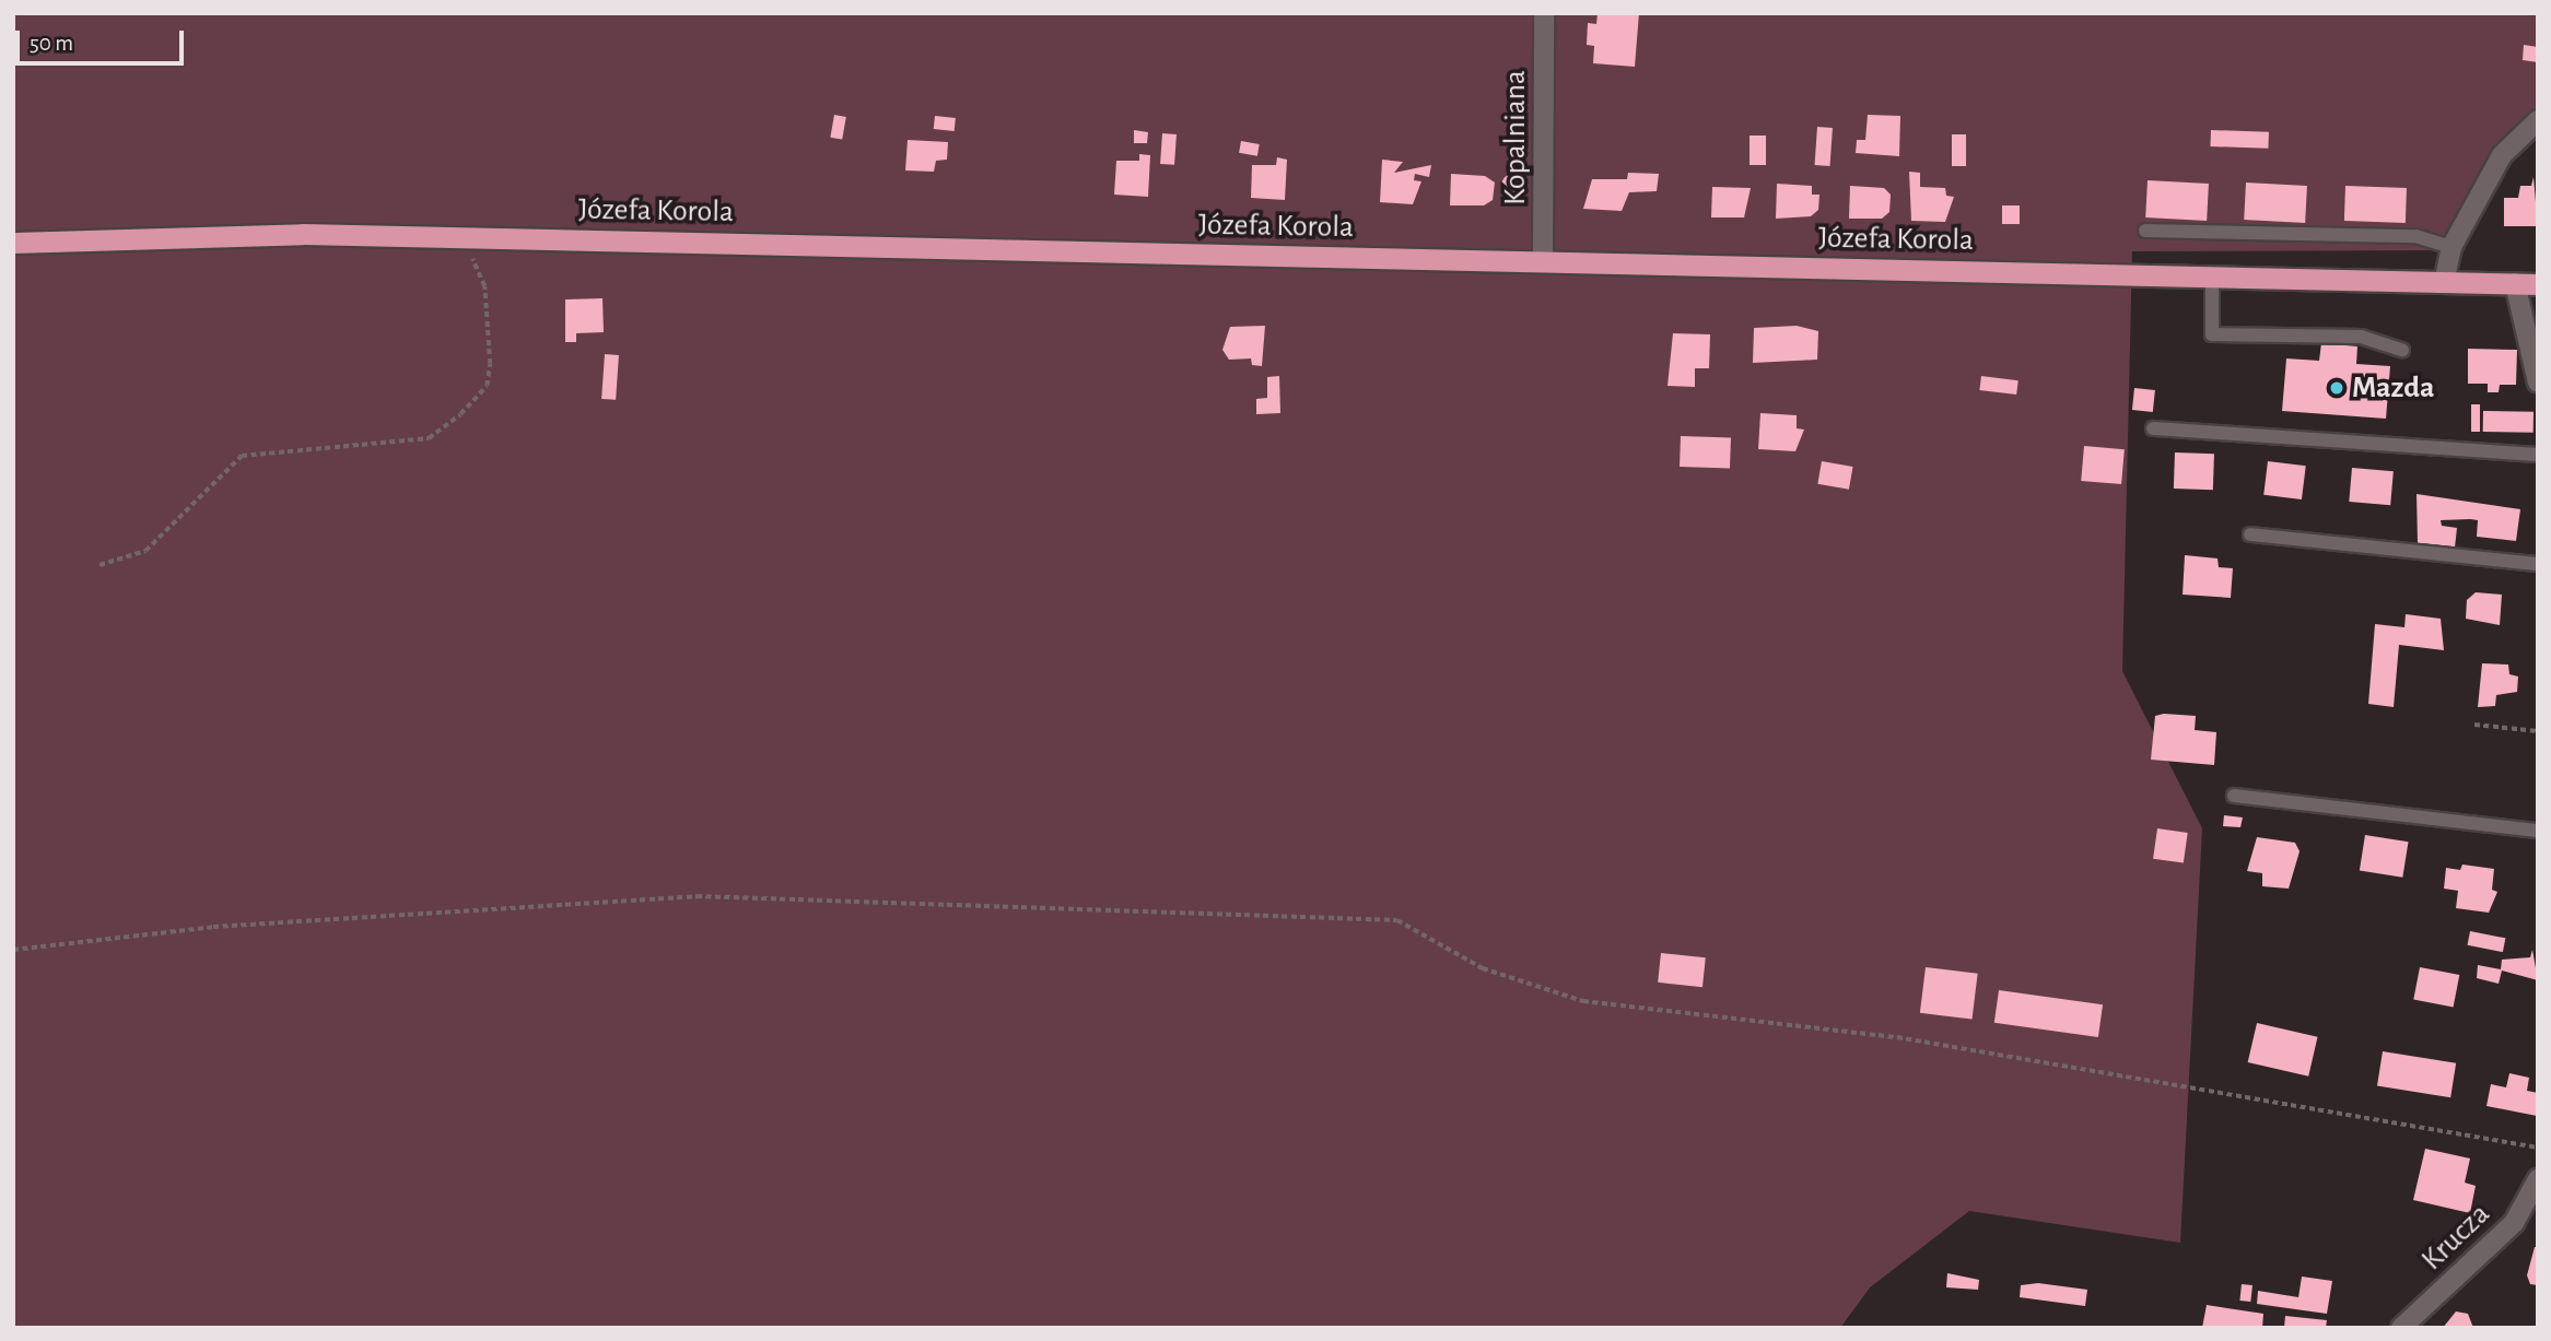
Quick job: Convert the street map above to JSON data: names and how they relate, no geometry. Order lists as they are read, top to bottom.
{
  "streets": {
    "highway": ["Józefa Korola"],
    "street": ["Kopalniana", "Krucza"]
  },
  "crossings": [
    ["Kopalniana", "Józefa Korola"]
  ],
  "places": ["Mazda"],
  "scale_bar": "50 m"
}
